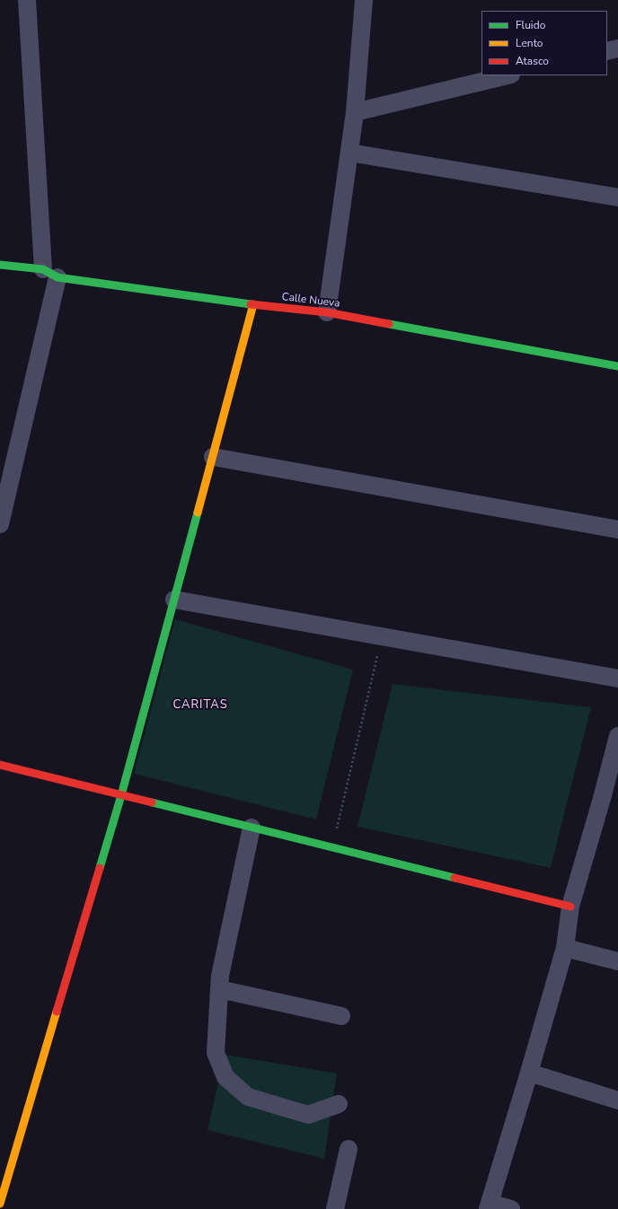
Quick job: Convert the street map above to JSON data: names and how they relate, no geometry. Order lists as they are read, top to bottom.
{
  "streets": {
    "street": ["Calle Nueva"]
  },
  "districts": ["CARITAS"],
  "legend": ["Fluido", "Lento", "Atasco"]
}
